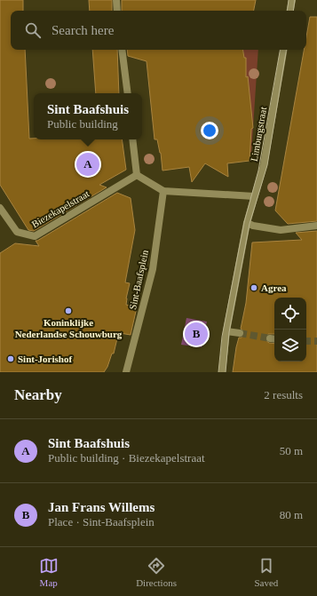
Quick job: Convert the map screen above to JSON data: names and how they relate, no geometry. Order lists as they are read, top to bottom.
{
  "streets": {
    "street": ["Limburgstraat", "Biezekapelstraat", "Sint-Baafsplein"]
  },
  "places": ["Agrea", "Koninklijke Nederlandse Schouwburg", "Sint-Jorishof"],
  "page": {
    "search": "Search here",
    "popup": ["Sint Baafshuis", "Public building"],
    "pins": ["A", "B"],
    "heading": ["Nearby", "2 results"],
    "list": [
      {
        "mark": "A",
        "name": "Sint Baafshuis",
        "note": "Public building · Biezekapelstraat",
        "value": "50 m"
      },
      {
        "mark": "B",
        "name": "Jan Frans Willems",
        "note": "Place · Sint-Baafsplein",
        "value": "80 m"
      }
    ],
    "nav": ["Map", "Directions", "Saved"]
  }
}
